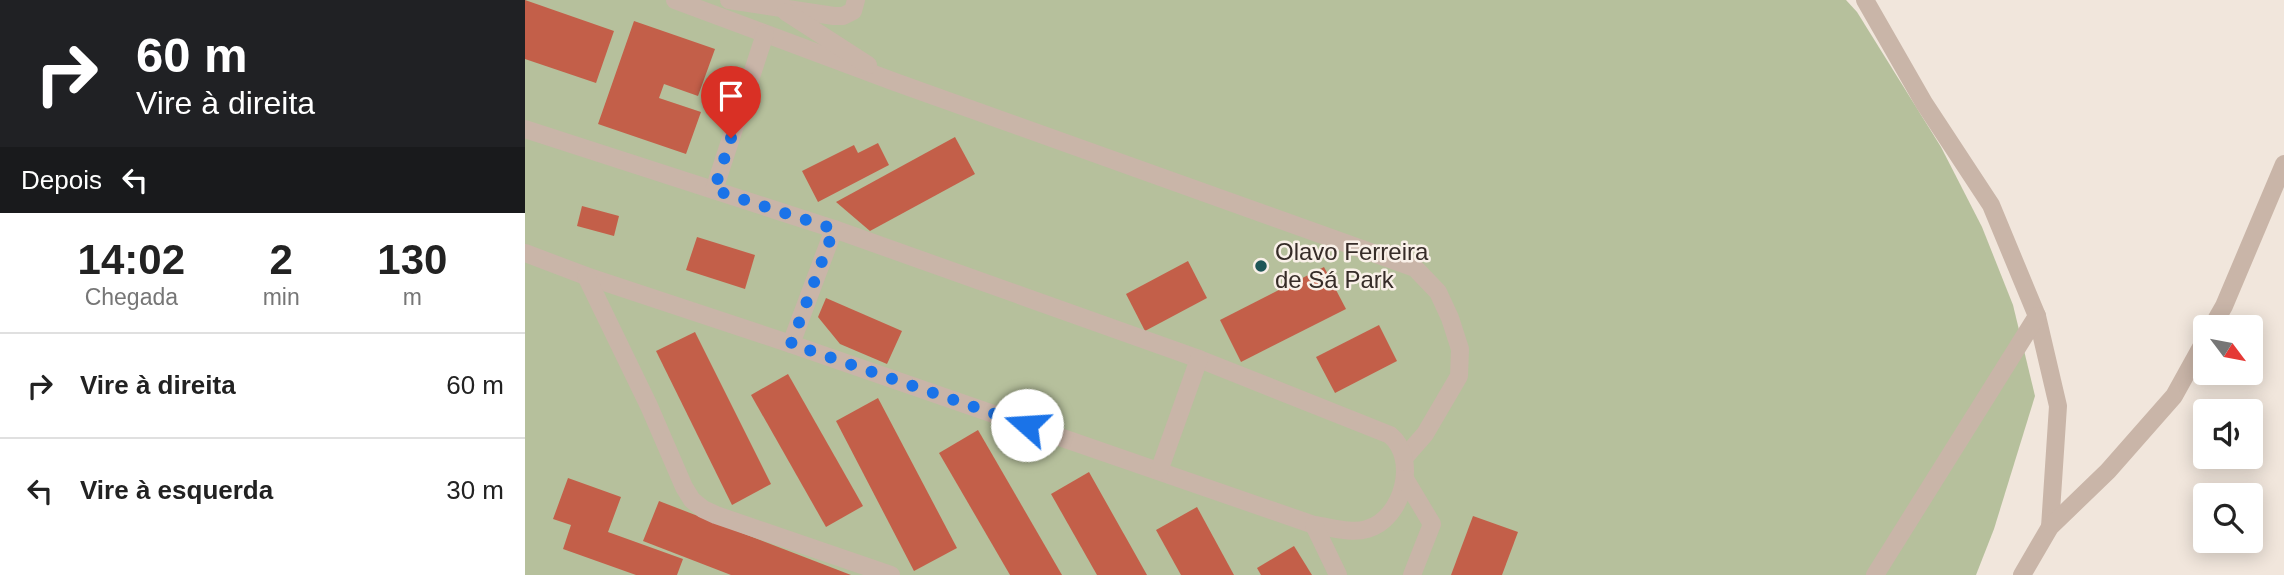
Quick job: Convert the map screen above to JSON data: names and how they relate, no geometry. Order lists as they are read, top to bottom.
{
  "places": ["Olavo Ferreira de Sá Park"],
  "north": "bottom right",
  "page": {
    "turn": ["60 m", "Vire à direita"],
    "then": "Depois",
    "eta": [
      "14:02",
      "Chegada",
      "2",
      "min",
      "130",
      "m"
    ],
    "list": [
      {
        "name": "Vire à direita",
        "value": "60 m"
      },
      {
        "name": "Vire à esquerda",
        "value": "30 m"
      }
    ]
  }
}
